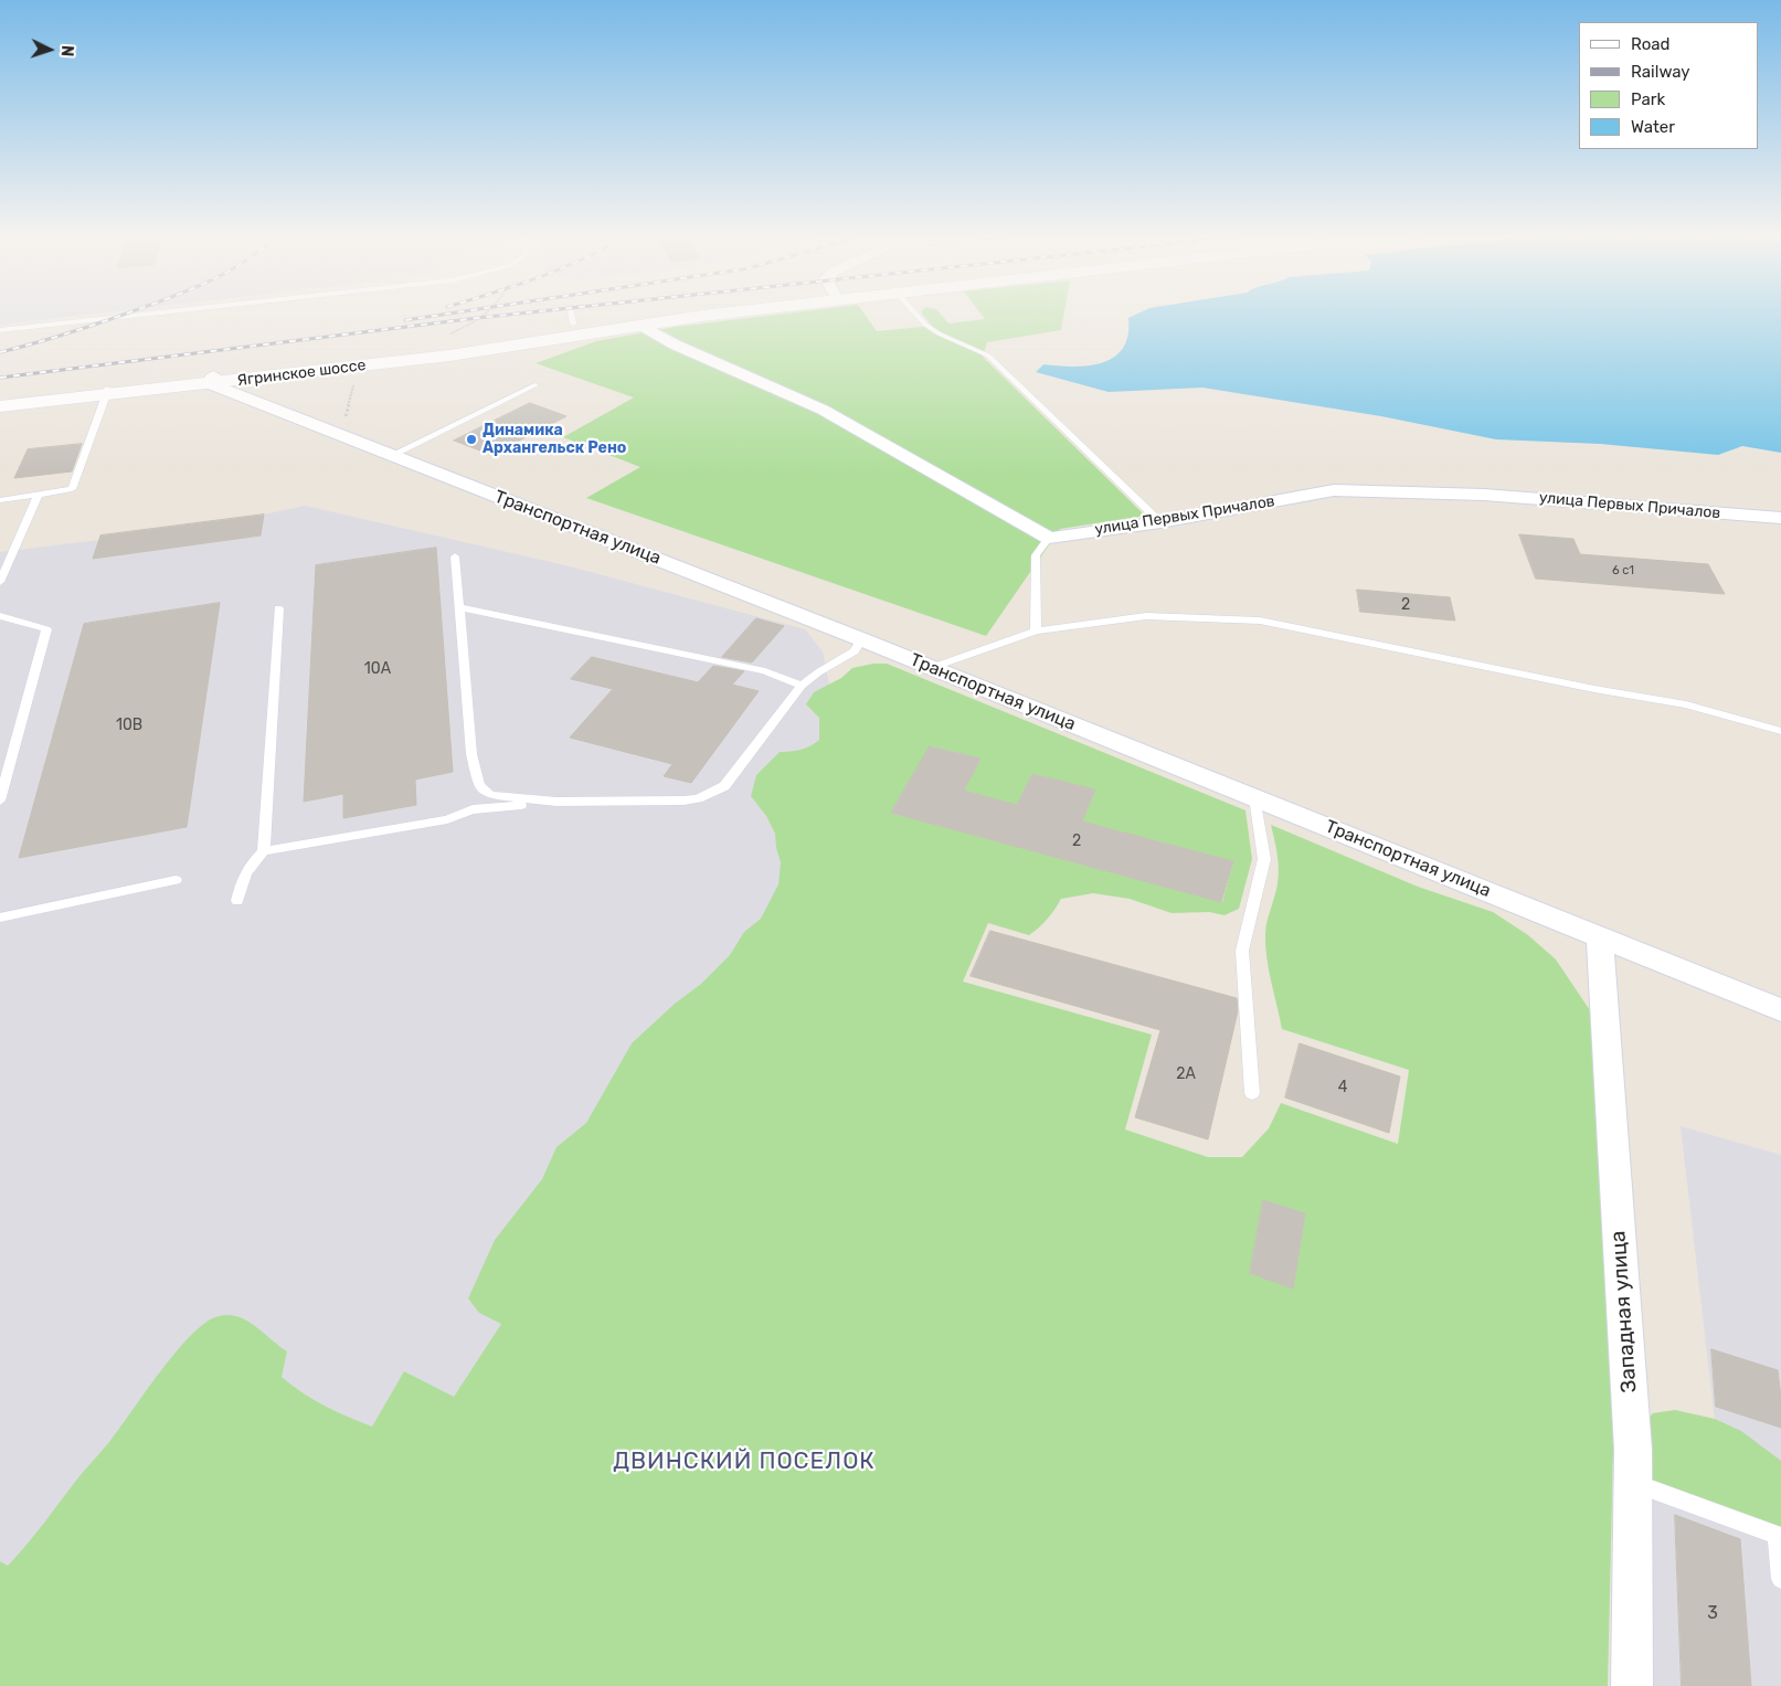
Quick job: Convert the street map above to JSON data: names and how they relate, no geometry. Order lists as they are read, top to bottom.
{
  "streets": {
    "main road": ["Ягринское шоссе"],
    "street": ["улица Первых Причалов", "Транспортная улица", "Западная улица"]
  },
  "crossings": [
    ["Ягринское шоссе", "Транспортная улица"],
    ["Транспортная улица", "Западная улица"]
  ],
  "districts": ["ДВИНСКИЙ ПОСЕЛОК"],
  "places": ["Динамика Архангельск Рено"],
  "house_numbers": [
    "6 с1",
    "2",
    "10А",
    "10В",
    "2",
    "2А",
    "4",
    "3"
  ],
  "legend": [
    "Road",
    "Railway",
    "Park",
    "Water"
  ],
  "north": "right"
}
